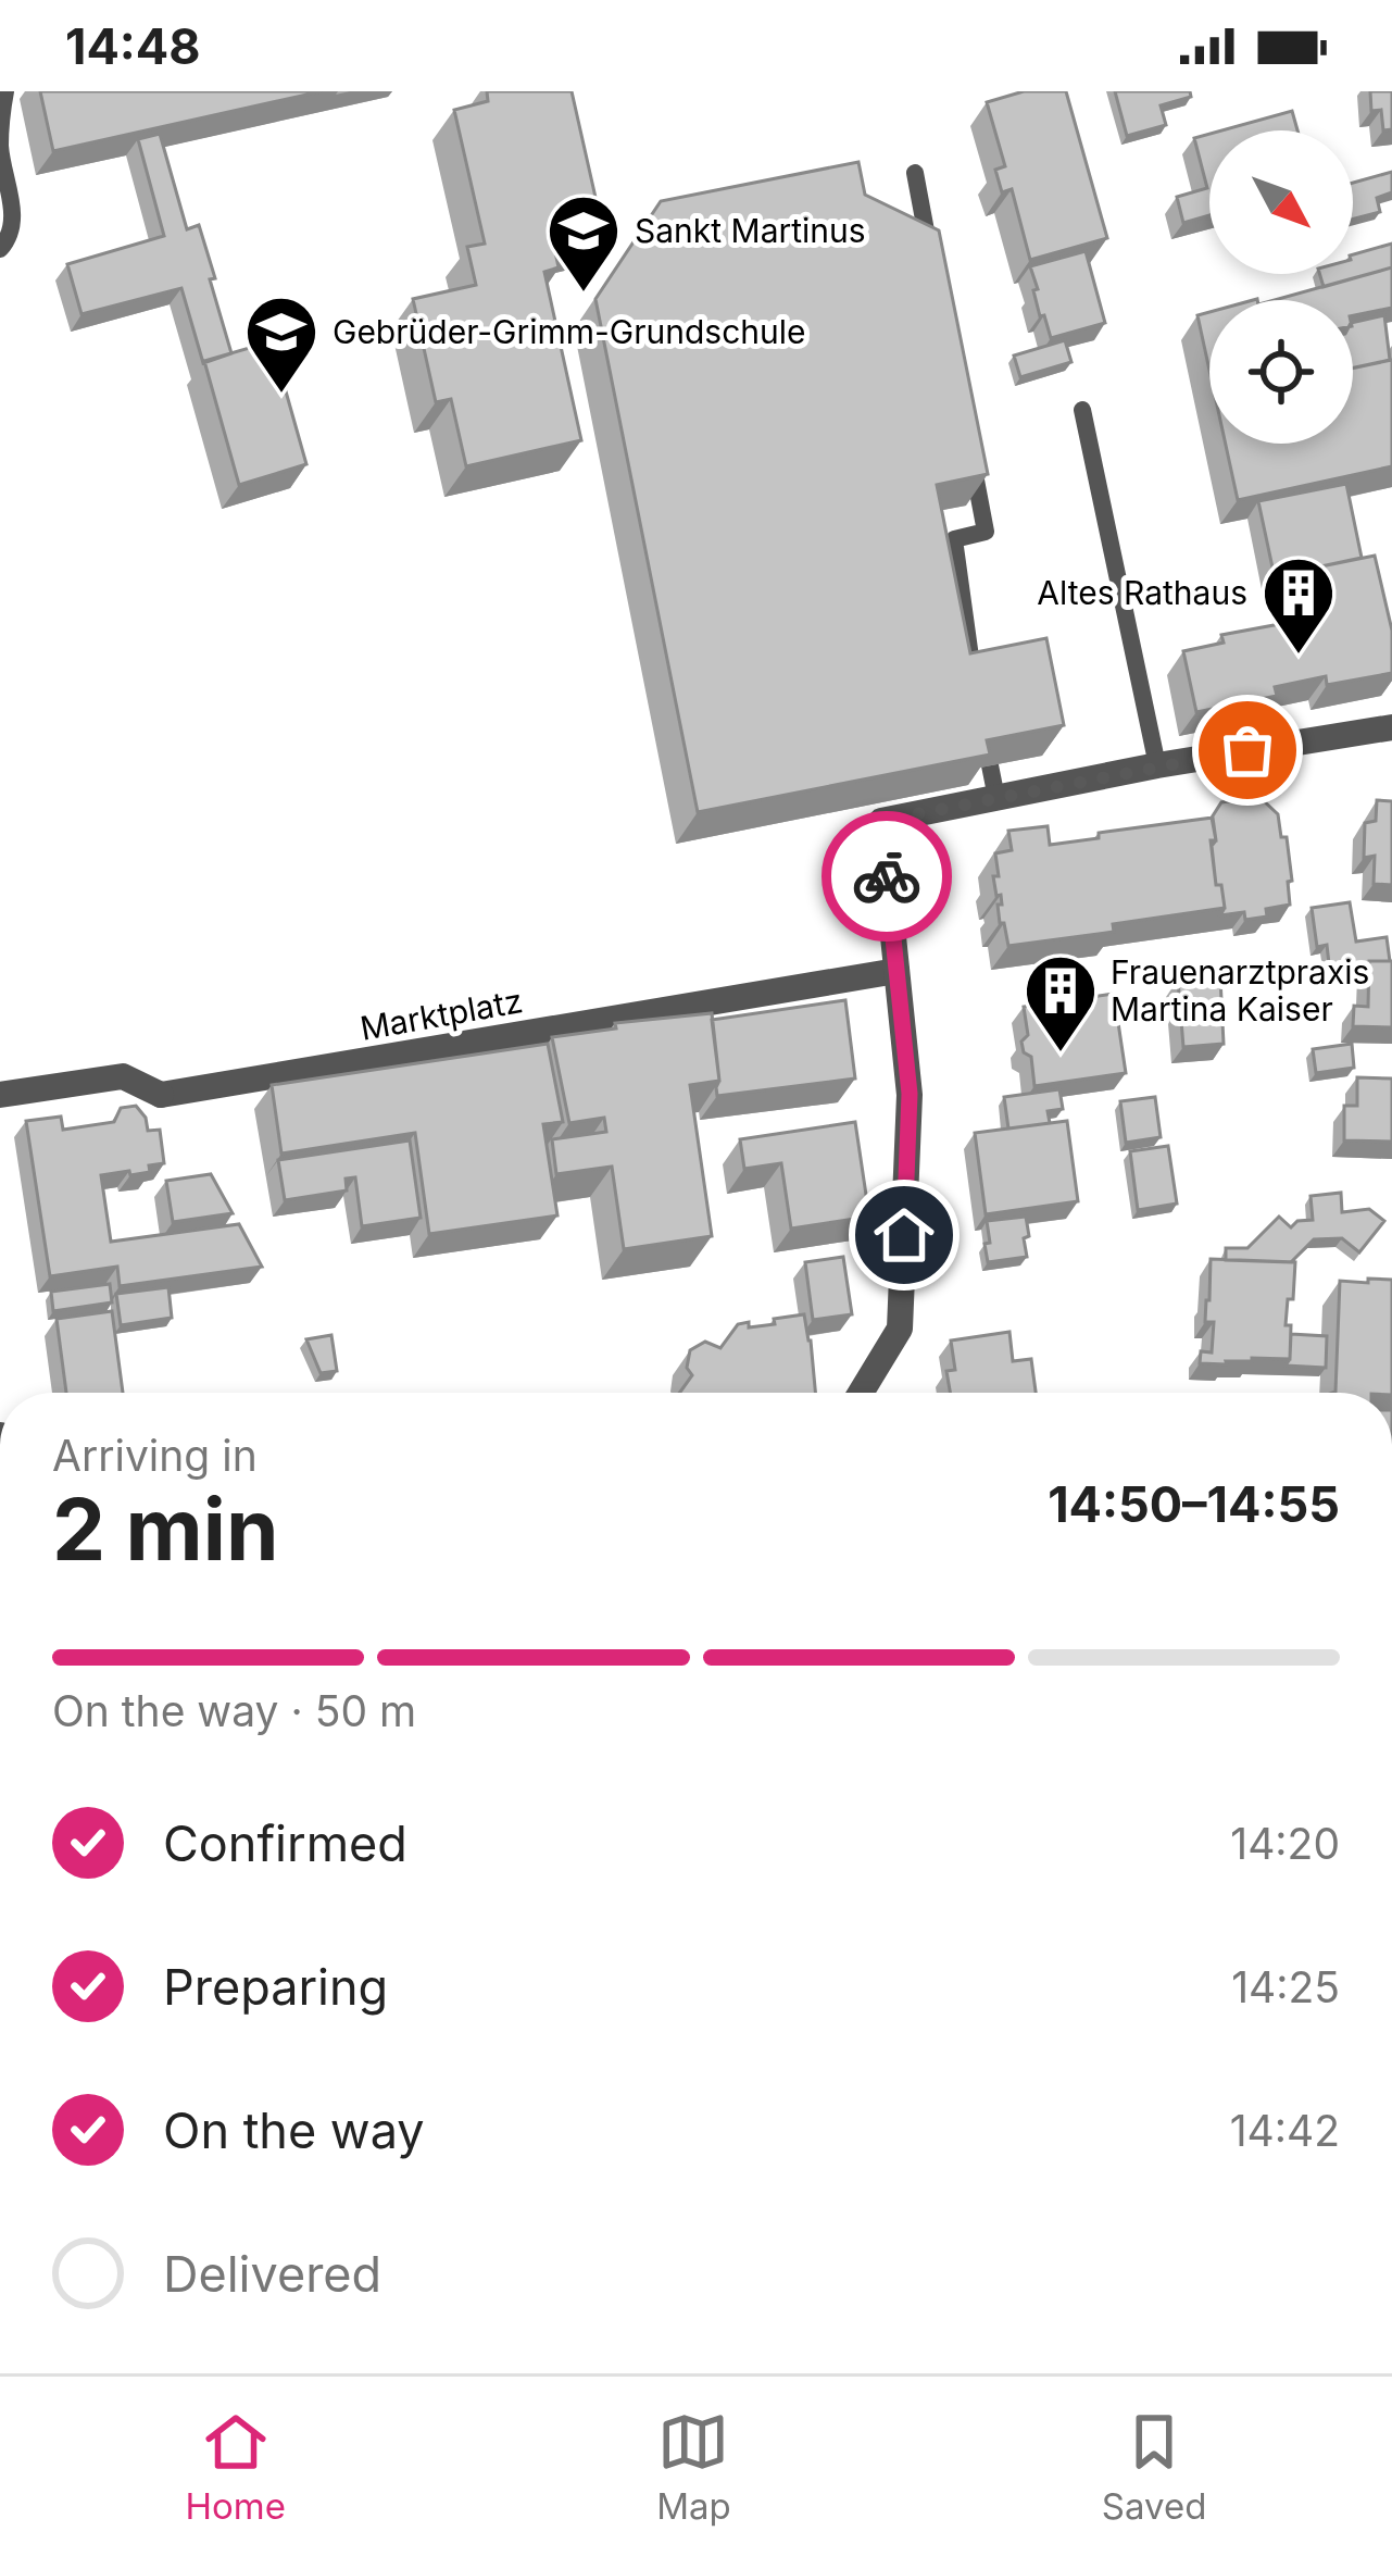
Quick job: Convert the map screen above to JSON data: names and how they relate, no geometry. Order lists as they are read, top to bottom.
{
  "streets": {
    "street": ["Marktplatz"]
  },
  "places": {
    "school or university": ["Sankt Martinus", "Gebrüder-Grimm-Grundschule"],
    "building": ["Altes Rathaus", "Frauenarztpraxis Martina Kaiser"]
  },
  "north": "bottom right",
  "page": {
    "status": "14:48",
    "heading": ["2 min", "Arriving in", "14:50–14:55"],
    "bar": "On the way · 50 m",
    "list": [
      ["Confirmed", "14:20"],
      ["Preparing", "14:25"],
      ["On the way", "14:42"],
      "Delivered"
    ],
    "tabs": ["Home", "Map", "Saved"]
  }
}
